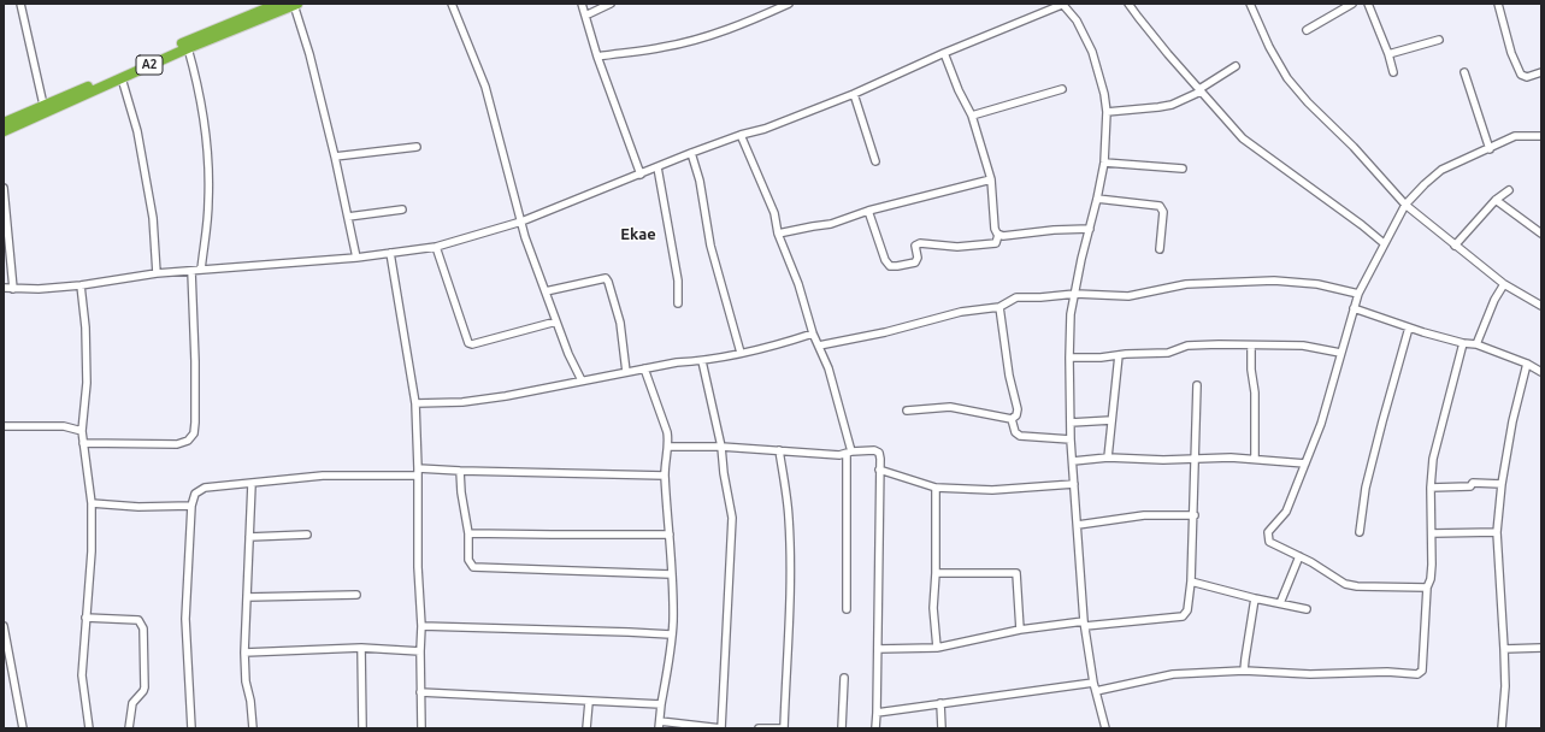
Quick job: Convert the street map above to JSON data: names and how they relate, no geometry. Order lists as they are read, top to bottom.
{
  "streets": {
    "highway": ["A2"]
  },
  "districts": ["Ekae"]
}
